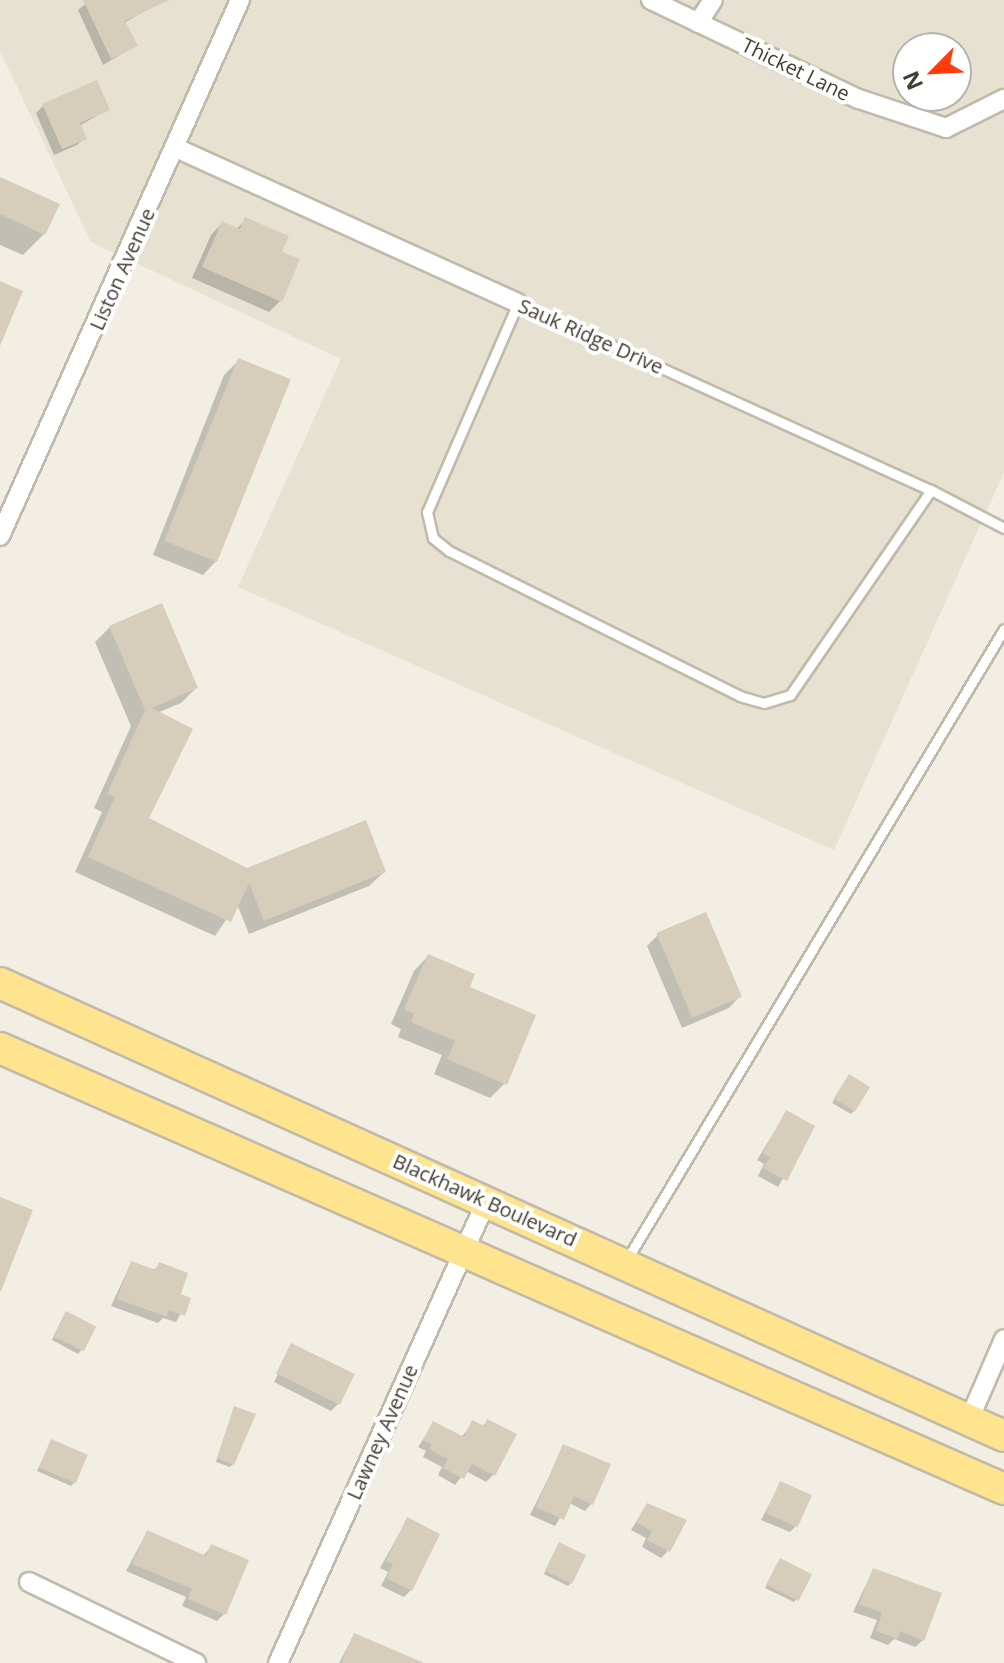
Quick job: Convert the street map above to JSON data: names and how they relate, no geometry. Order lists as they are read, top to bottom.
{
  "streets": {
    "main road": ["Blackhawk Boulevard"],
    "street": [
      "Thicket Lane",
      "Liston Avenue",
      "Sauk Ridge Drive",
      "Lawney Avenue"
    ]
  },
  "crossings": [
    ["Liston Avenue", "Sauk Ridge Drive"],
    ["Blackhawk Boulevard", "Lawney Avenue"]
  ],
  "north": "bottom left"
}
